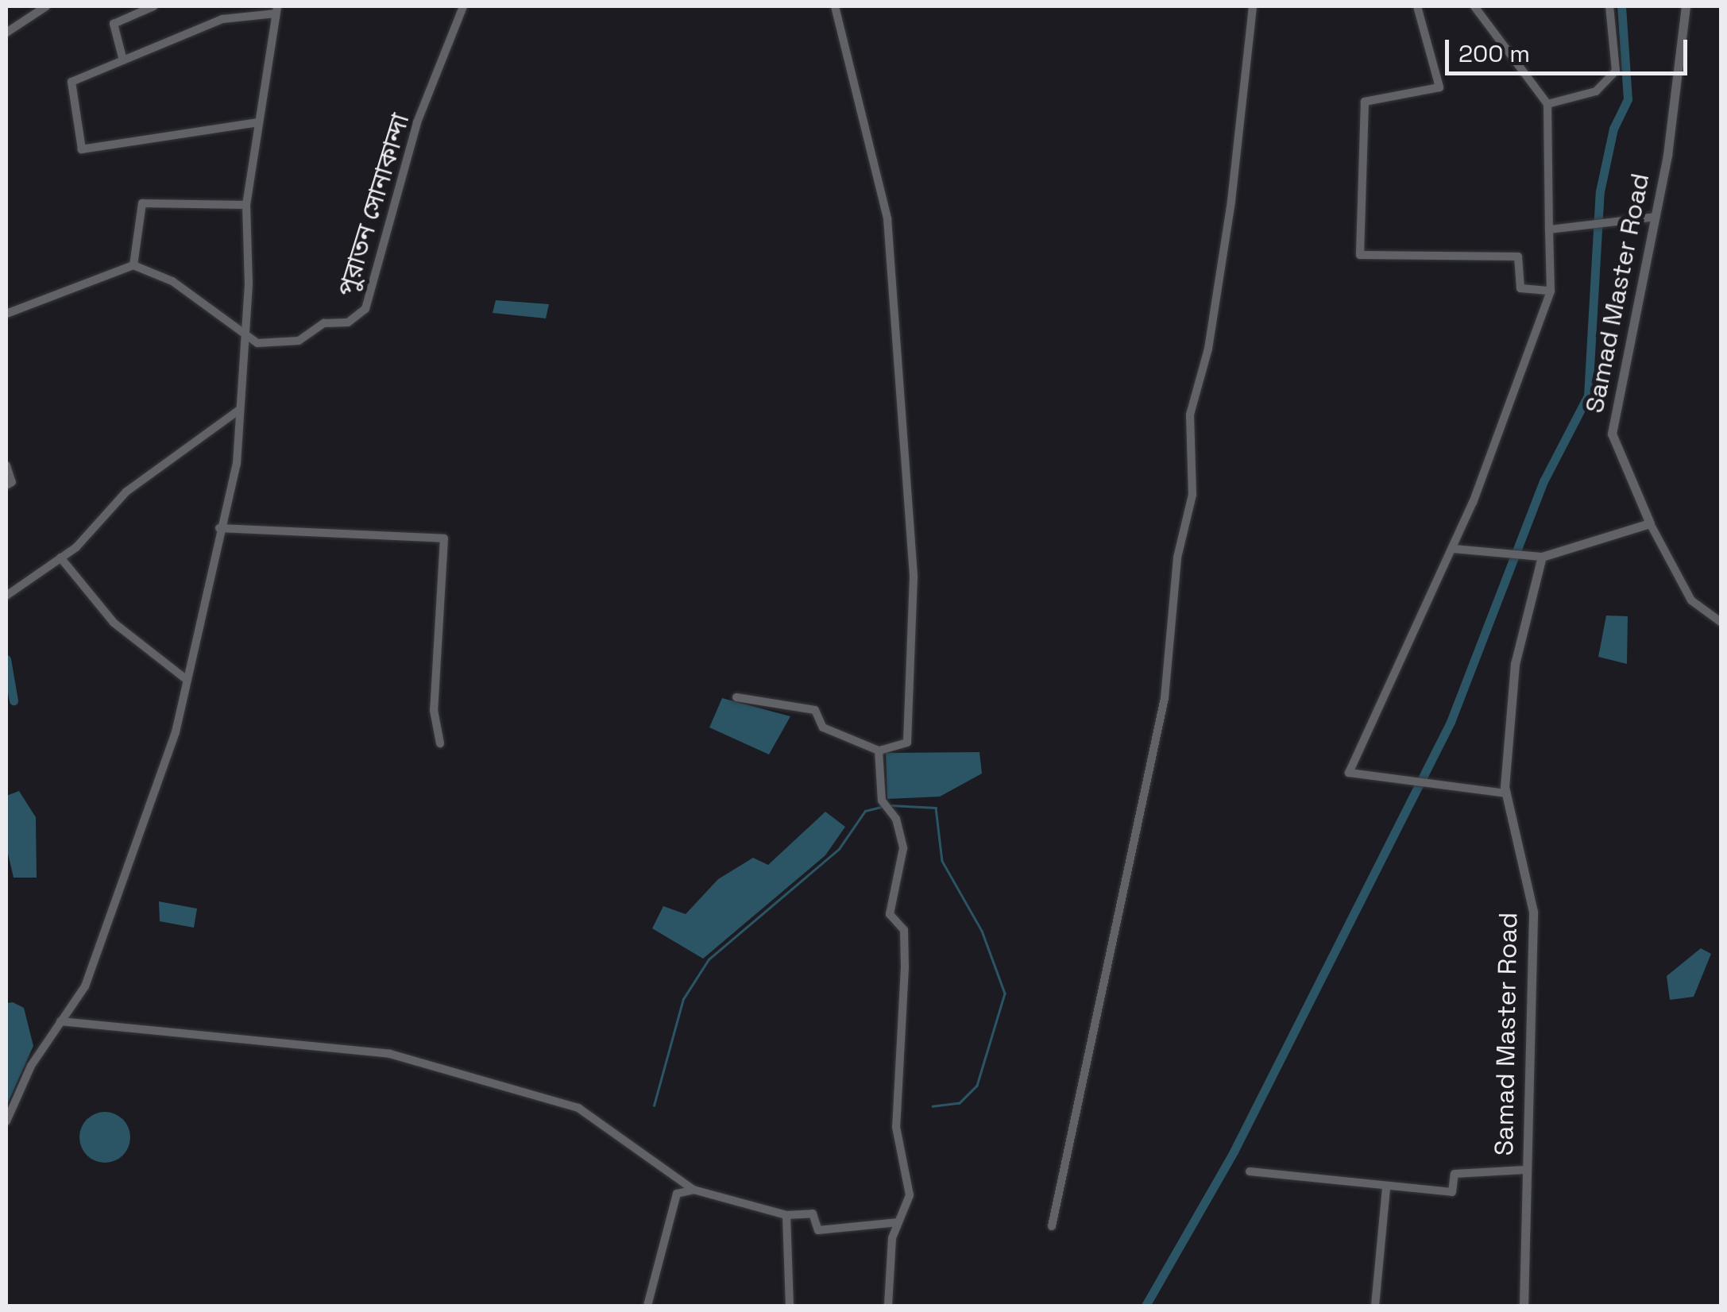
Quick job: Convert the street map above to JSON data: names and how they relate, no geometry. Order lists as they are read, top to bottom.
{
  "streets": {
    "street": ["পুরাতন সোনাকান্দা", "Samad Master Road"]
  },
  "scale_bar": "200 m"
}
